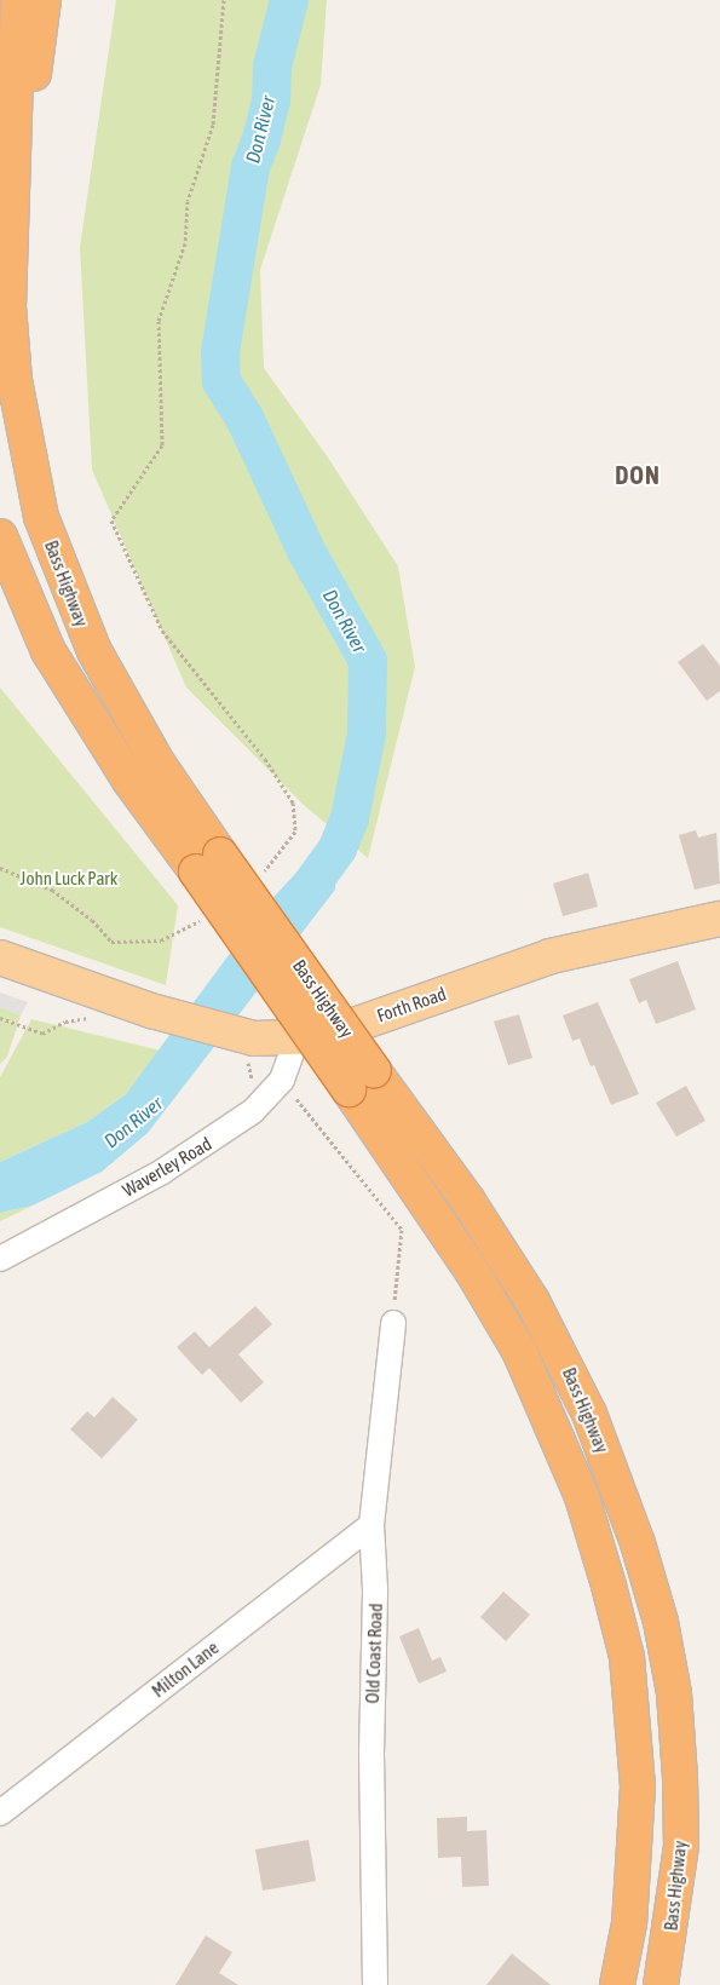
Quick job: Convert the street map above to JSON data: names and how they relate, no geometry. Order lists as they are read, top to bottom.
{
  "streets": {
    "highway": ["Bass Highway"],
    "main road": ["Forth Road"],
    "street": ["Waverley Road", "Old Coast Road", "Milton Lane"]
  },
  "crossings": [
    ["Forth Road", "Waverley Road"],
    ["Old Coast Road", "Milton Lane"]
  ],
  "districts": ["DON"],
  "water": ["Don River"],
  "parks": ["John Luck Park"]
}
